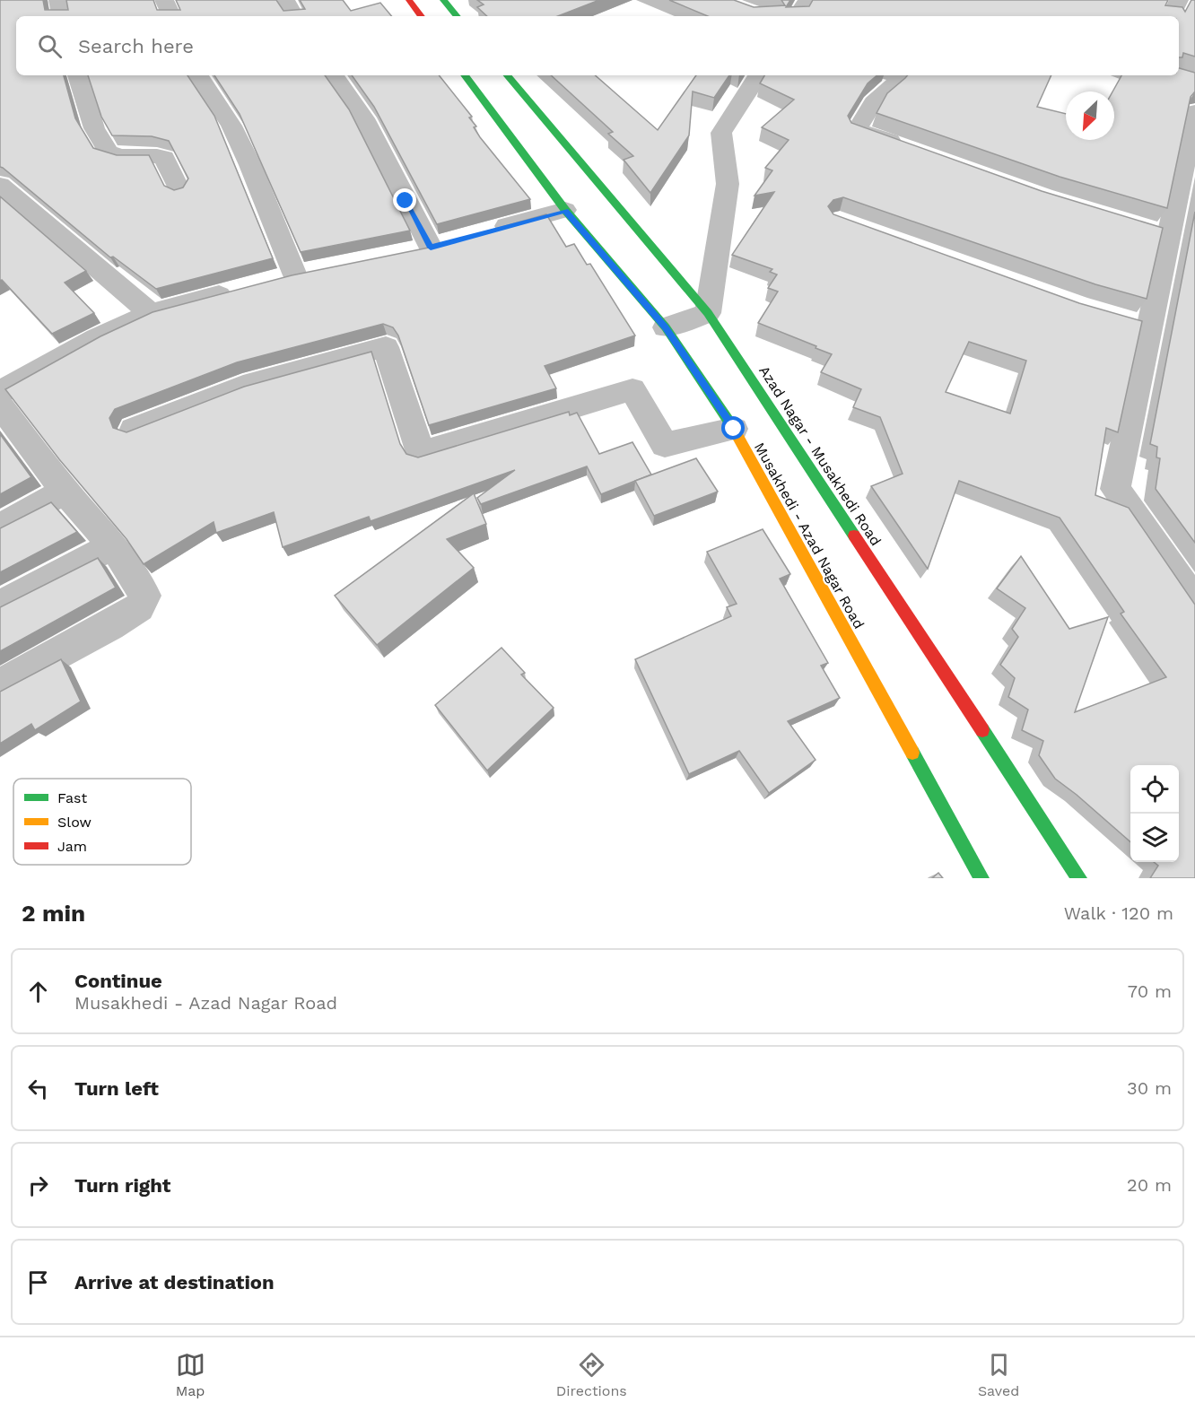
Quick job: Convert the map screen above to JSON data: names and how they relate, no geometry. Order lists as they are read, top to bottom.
{
  "streets": {
    "main road": ["Azad Nagar - Musakhedi Road", "Musakhedi - Azad Nagar Road"]
  },
  "legend": ["Fast", "Slow", "Jam"],
  "north": "bottom left",
  "page": {
    "search": "Search here",
    "heading": ["2 min", "Walk · 120 m"],
    "list": [
      ["Continue", "Musakhedi - Azad Nagar Road", "70 m"],
      ["Turn left", "30 m"],
      ["Turn right", "20 m"],
      "Arrive at destination"
    ],
    "nav": ["Map", "Directions", "Saved"]
  }
}
